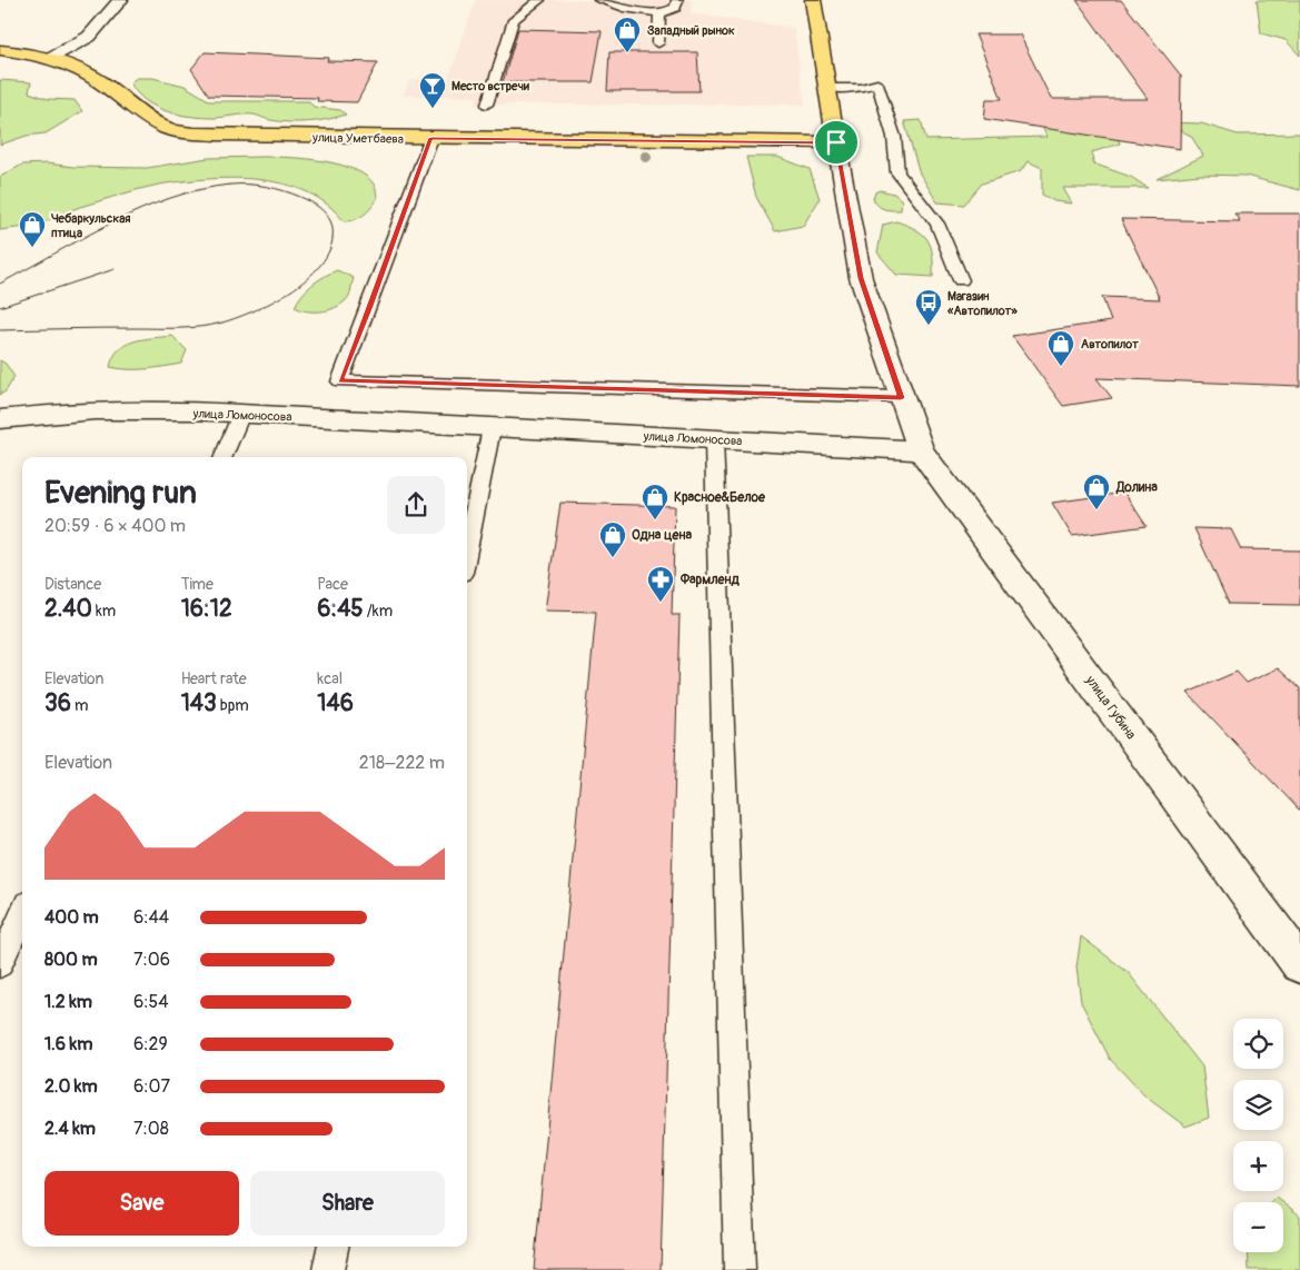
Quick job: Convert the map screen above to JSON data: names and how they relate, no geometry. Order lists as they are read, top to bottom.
{
  "streets": {
    "main road": ["улица Уметбаева"],
    "street": ["улица Ломоносова", "улица Губина"]
  },
  "crossings": [
    ["улица Ломоносова", "улица Губина"]
  ],
  "places": {
    "shop": [
      "Западный рынок",
      "Чебаркульская птица",
      "Автопилот",
      "Долина",
      "Красное&Белое",
      "Одна цена"
    ],
    "bar": ["Место встречи"],
    "bus stop": ["Магазин «Автопилот»"],
    "pharmacy": ["Фармленд"]
  },
  "page": {
    "heading": ["Evening run", "20:59 · 6 × 400 m"],
    "stats": [
      ["Distance", "2.40 km"],
      ["Time", "16:12"],
      ["Pace", "6:45 /km"],
      ["Elevation", "36 m"],
      ["Heart rate", "143 bpm"],
      ["kcal", "146"]
    ],
    "chart": ["Elevation", "218–222 m"],
    "list": [
      {
        "name": "400 m",
        "note": "6:44"
      },
      {
        "name": "800 m",
        "note": "7:06"
      },
      {
        "name": "1.2 km",
        "note": "6:54"
      },
      {
        "name": "1.6 km",
        "note": "6:29"
      },
      {
        "name": "2.0 km",
        "note": "6:07"
      },
      {
        "name": "2.4 km",
        "note": "7:08"
      }
    ],
    "map_buttons": ["+", "−"],
    "buttons": ["Save", "Share"]
  }
}
